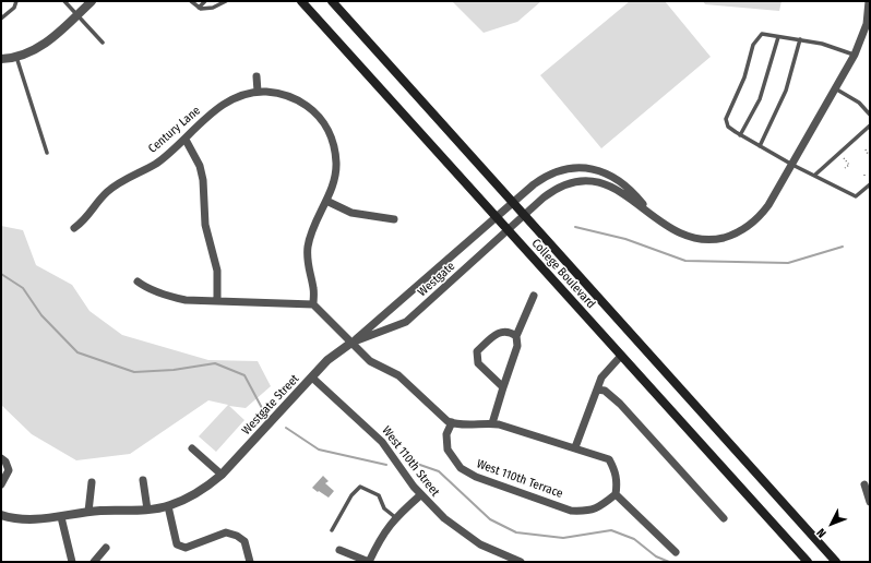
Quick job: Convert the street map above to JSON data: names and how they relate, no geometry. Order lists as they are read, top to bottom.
{
  "streets": {
    "main road": ["College Boulevard"],
    "street": [
      "Century Lane",
      "Westgate",
      "Westgate Street",
      "West 110th Street",
      "West 110th Terrace"
    ]
  },
  "crossings": [
    ["College Boulevard", "Westgate"],
    ["College Boulevard", "Westgate Street"],
    ["Westgate", "Westgate Street"],
    ["Westgate Street", "West 110th Street"]
  ],
  "north": "bottom left"
}
